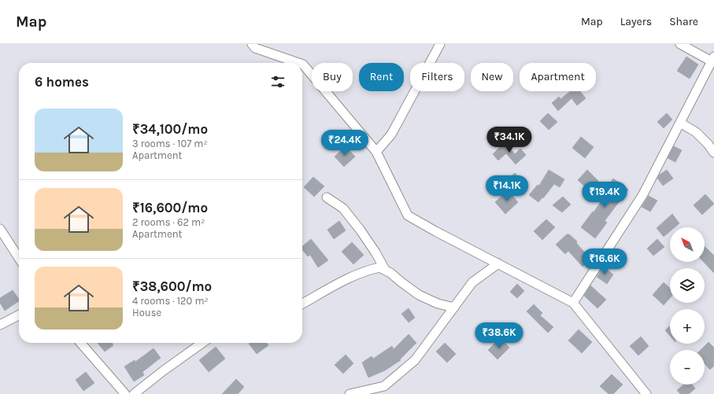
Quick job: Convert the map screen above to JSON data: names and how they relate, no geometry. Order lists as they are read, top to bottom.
{
  "north": "top left",
  "page": {
    "header": "Map",
    "nav": ["Map", "Layers", "Share"],
    "chip": [
      "Buy",
      "Rent",
      "Filters",
      "New",
      "Apartment"
    ],
    "heading": "6 homes",
    "list": [
      {
        "name": "₹34,100/mo",
        "note": "3 rooms · 107 m² · Apartment"
      },
      {
        "name": "₹16,600/mo",
        "note": "2 rooms · 62 m² · Apartment"
      },
      {
        "name": "₹38,600/mo",
        "note": "4 rooms · 120 m² · House"
      }
    ],
    "price": [
      "₹34.1K",
      "₹24.4K",
      "₹14.1K",
      "₹19.4K",
      "₹16.6K",
      "₹38.6K"
    ],
    "map_buttons": ["+", "−"]
  }
}
